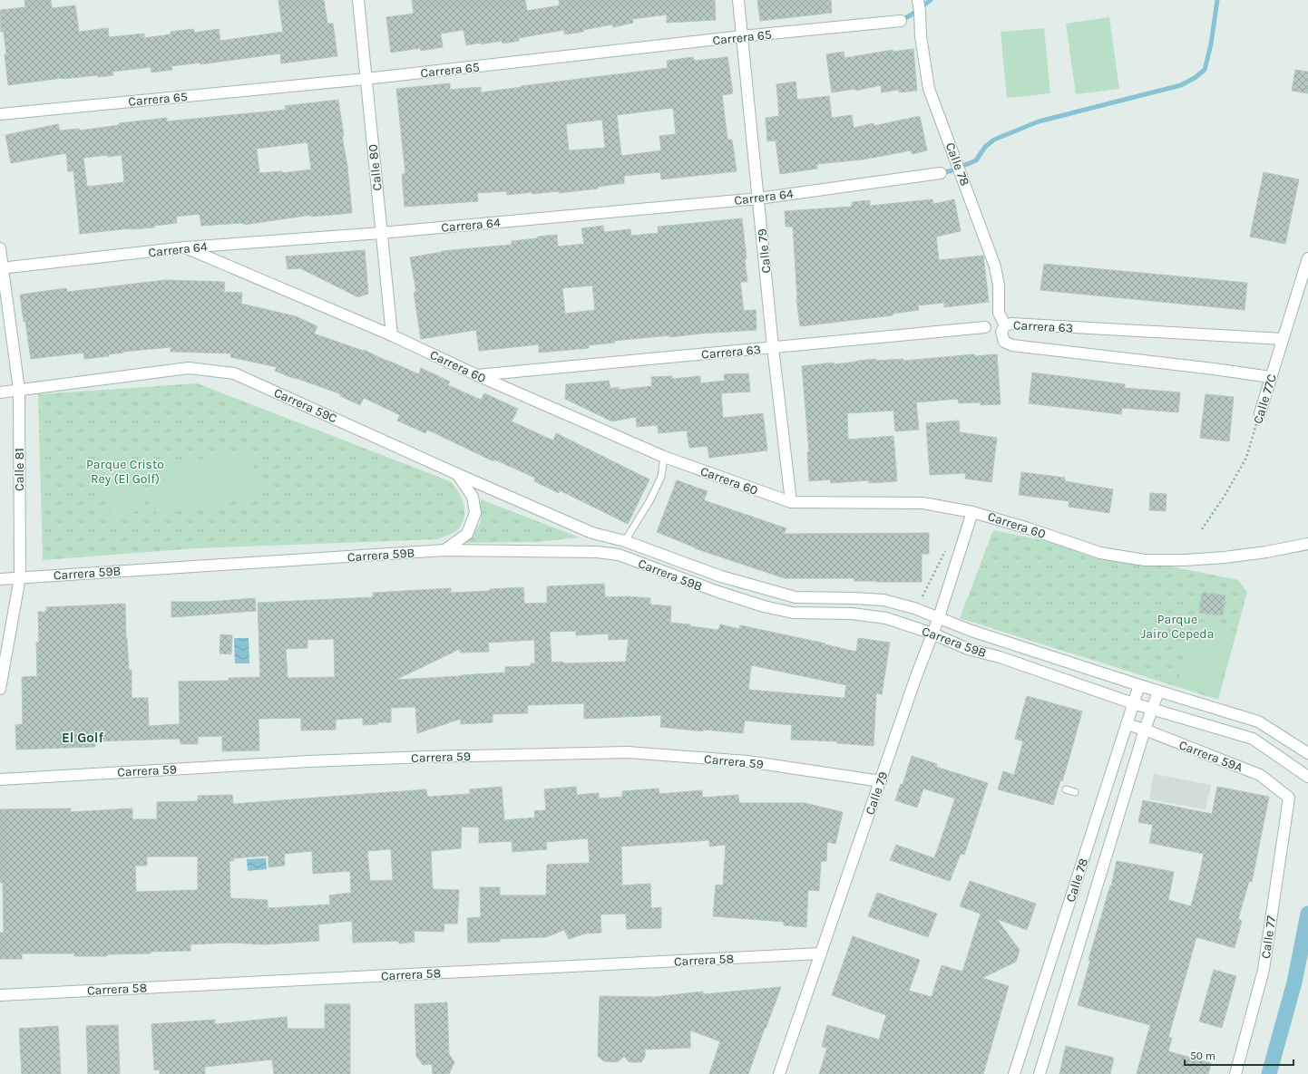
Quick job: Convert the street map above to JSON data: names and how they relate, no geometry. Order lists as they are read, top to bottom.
{
  "streets": {
    "street": [
      "Carrera 65",
      "Calle 78",
      "Calle 80",
      "Carrera 64",
      "Calle 79",
      "Carrera 63",
      "Carrera 60",
      "Calle 77C",
      "Carrera 59C",
      "Calle 81",
      "Carrera 59B",
      "Carrera 59A",
      "Carrera 59",
      "Calle 77",
      "Carrera 58"
    ]
  },
  "crossings": [
    ["Carrera 65", "Calle 80"],
    ["Carrera 65", "Calle 79"],
    ["Calle 78", "Carrera 63"],
    ["Calle 78", "Carrera 59B"],
    ["Calle 78", "Carrera 59A"],
    ["Calle 80", "Carrera 64"],
    ["Calle 80", "Carrera 60"],
    ["Carrera 64", "Calle 79"],
    ["Carrera 64", "Carrera 60"],
    ["Carrera 64", "Calle 81"],
    ["Calle 79", "Carrera 63"],
    ["Calle 79", "Carrera 60"],
    ["Calle 79", "Carrera 59B"],
    ["Calle 79", "Carrera 59"],
    ["Calle 79", "Carrera 58"],
    ["Carrera 63", "Carrera 60"],
    ["Carrera 63", "Calle 77C"],
    ["Carrera 59C", "Calle 81"],
    ["Carrera 59C", "Carrera 59B"],
    ["Calle 81", "Carrera 59B"],
    ["Carrera 59A", "Calle 77"]
  ],
  "districts": ["El Golf"],
  "parks": ["Parque Cristo Rey (El Golf)", "Parque Jairo Cepeda"],
  "scale_bar": "50 m"
}
